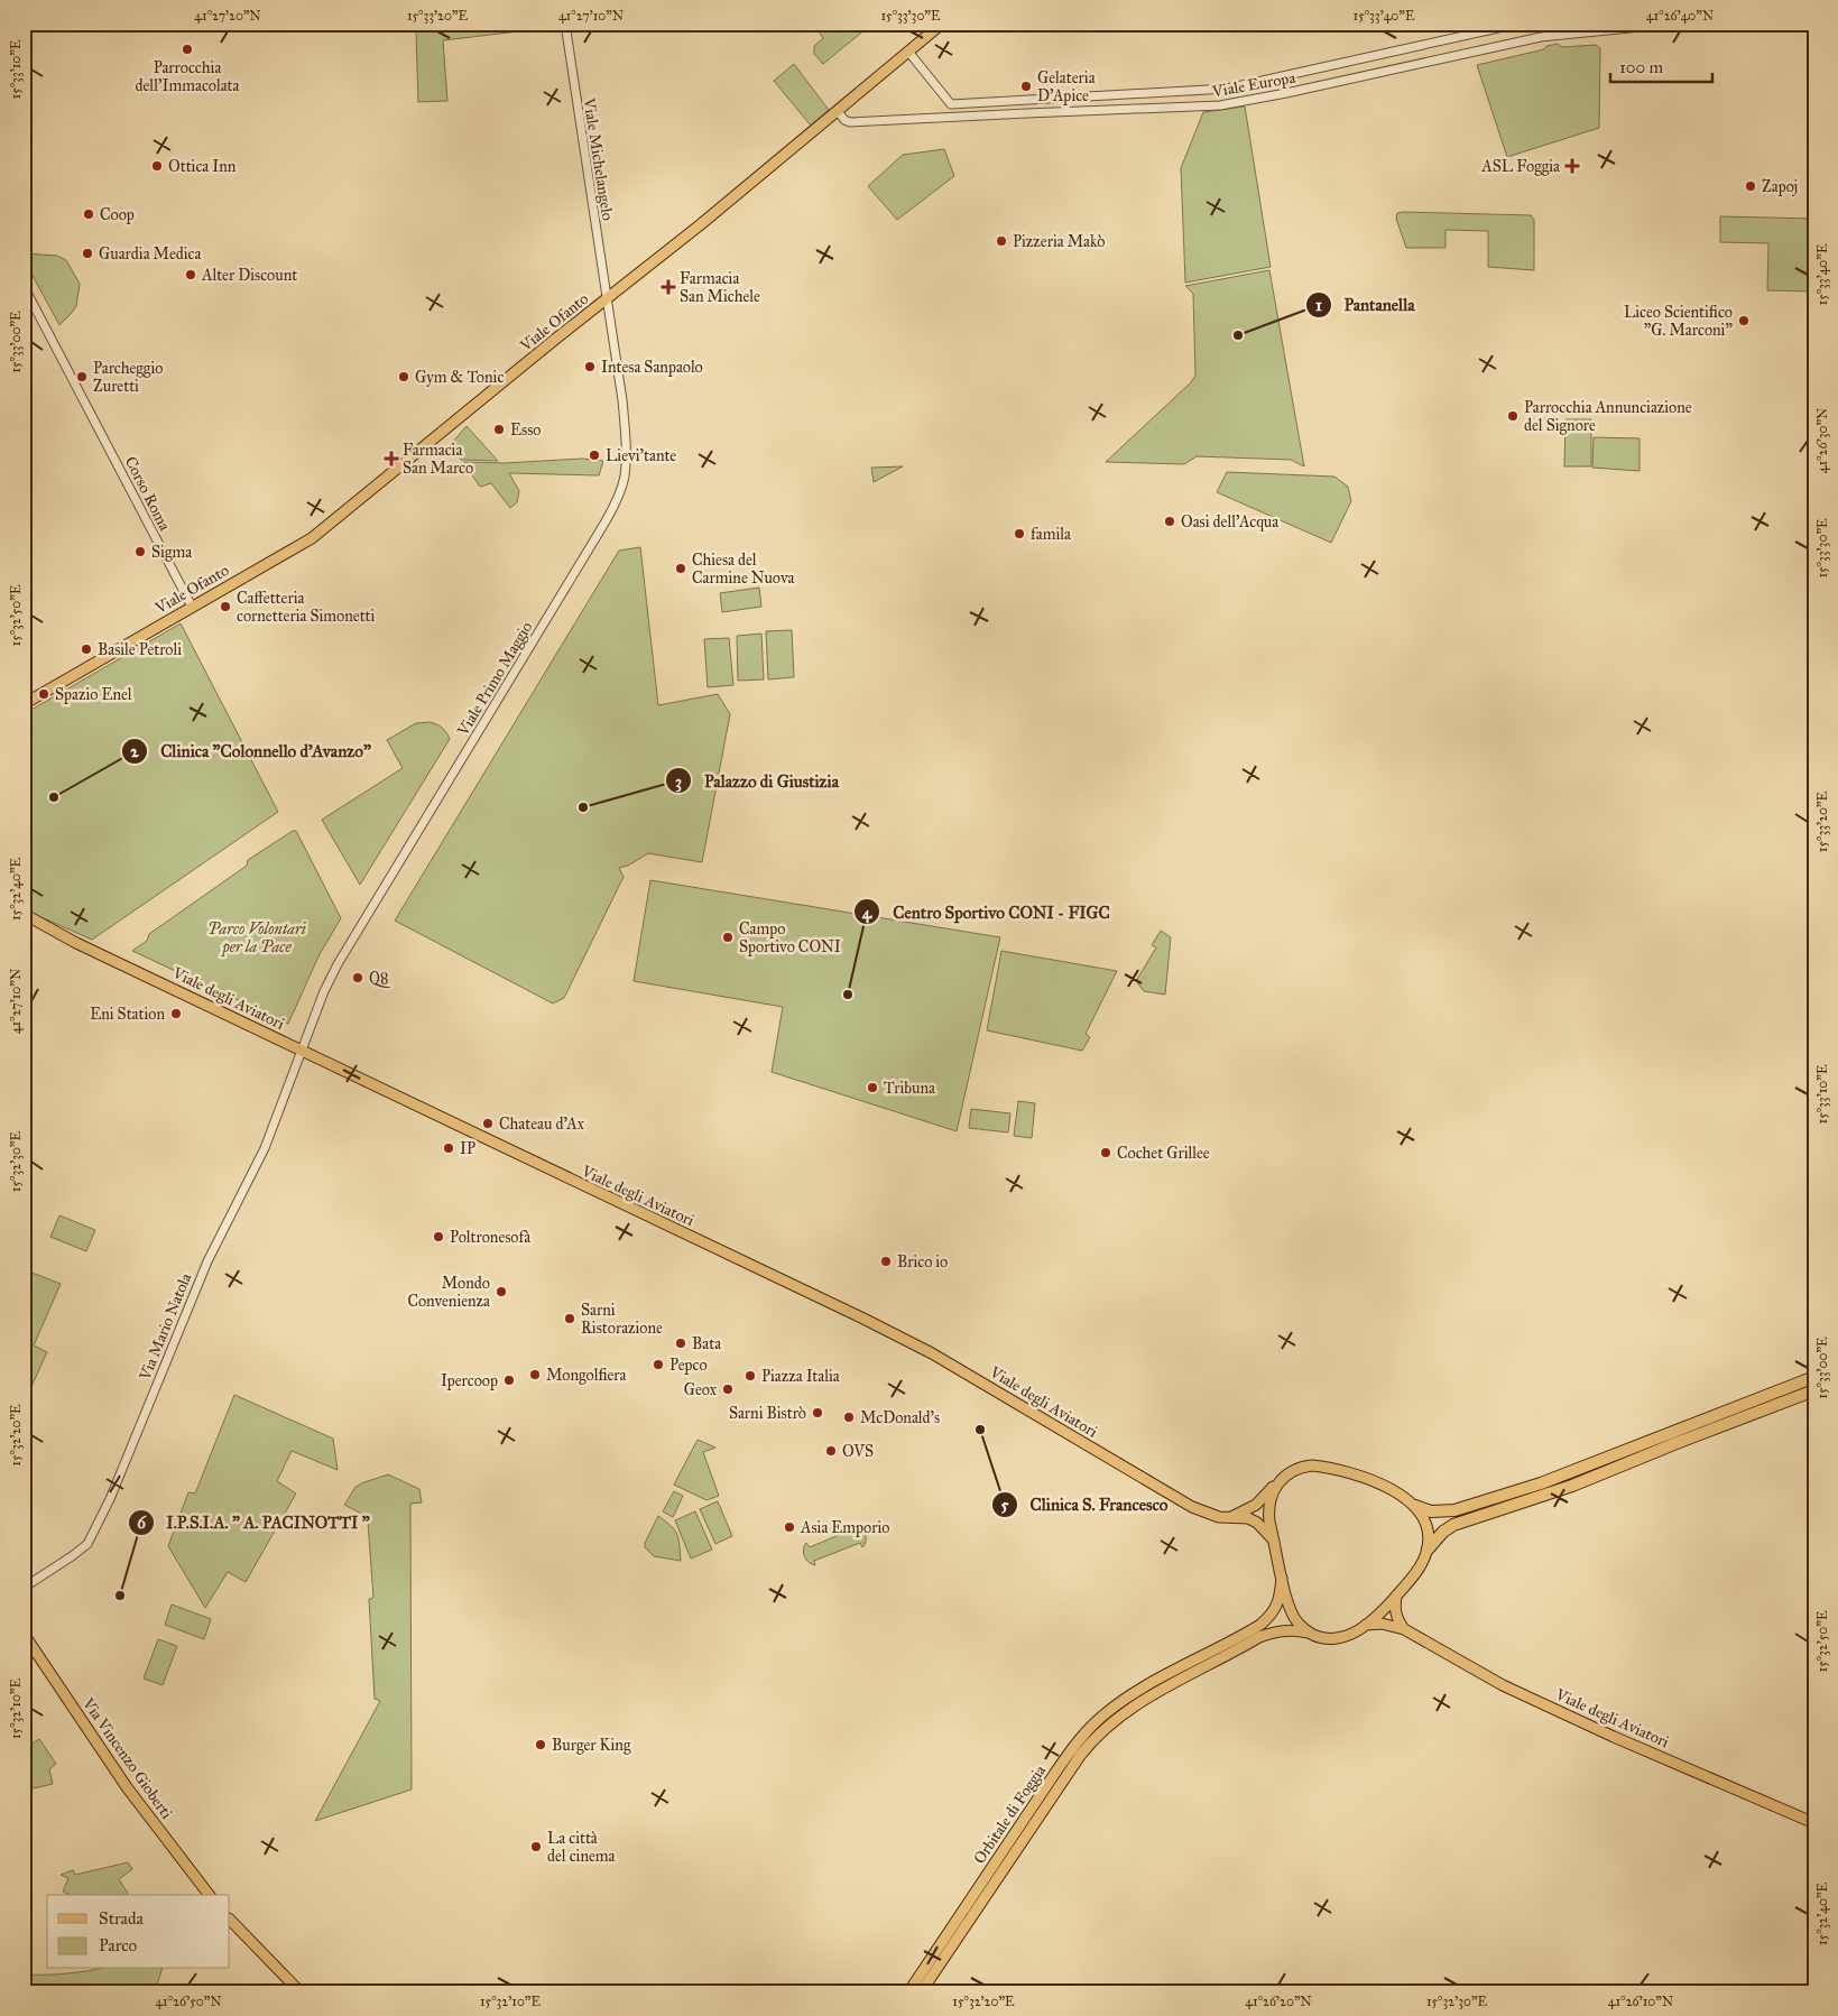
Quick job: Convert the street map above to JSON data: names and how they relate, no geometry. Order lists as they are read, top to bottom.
{
  "streets": {
    "main road": [
      "Viale Ofanto",
      "Viale degli Aviatori",
      "Via Vincenzo Gioberti",
      "Orbitale di Foggia"
    ],
    "street": [
      "Viale Europa",
      "Viale Michelangelo",
      "Corso Roma",
      "Viale Primo Maggio",
      "Via Mario Natola"
    ]
  },
  "crossings": [
    ["Viale Europa", "Viale Ofanto"],
    ["Viale Michelangelo", "Viale Ofanto"],
    ["Viale Michelangelo", "Viale Primo Maggio"],
    ["Viale Ofanto", "Corso Roma"],
    ["Viale Ofanto", "Viale Primo Maggio"],
    ["Viale Primo Maggio", "Viale degli Aviatori"],
    ["Viale Primo Maggio", "Via Mario Natola"],
    ["Viale degli Aviatori", "Via Mario Natola"],
    ["Viale degli Aviatori", "Orbitale di Foggia"]
  ],
  "parks": ["Parco Volontari per la Pace"],
  "places": {
    "other": [
      "Parrocchia dell'Immacolata",
      "Gelateria D'Apice",
      "Ottica Inn",
      "Zapoj",
      "Coop",
      "Pizzeria Makò",
      "Guardia Medica",
      "Alter Discount",
      "Liceo Scientifico \"G. Marconi\"",
      "Pantanella",
      "Intesa Sanpaolo",
      "Parcheggio Zuretti",
      "Gym & Tonic",
      "Parrocchia Annunciazione del Signore",
      "Esso",
      "Lievi'tante",
      "Oasi dell'Acqua",
      "famila",
      "Sigma",
      "Chiesa del Carmine Nuova",
      "Caffetteria cornetteria Simonetti",
      "Basile Petroli",
      "Spazio Enel",
      "Clinica \"Colonnello d'Avanzo\"",
      "Palazzo di Giustizia",
      "Campo Sportivo CONI",
      "Q8",
      "Centro Sportivo CONI - FIGC",
      "Eni Station",
      "Tribuna",
      "Chateau d'Ax",
      "IP",
      "Cochet Grillee",
      "Poltronesofà",
      "Brico io",
      "Mondo Convenienza",
      "Sarni Ristorazione",
      "Bata",
      "Pepco",
      "Mongolfiera",
      "Piazza Italia",
      "Ipercoop",
      "Geox",
      "Sarni Bistrò",
      "McDonald's",
      "Clinica S. Francesco",
      "OVS",
      "Asia Emporio",
      "I.P.S.I.A. \" A. PACINOTTI \"",
      "Burger King",
      "La città del cinema"
    ],
    "health": ["ASL Foggia", "Farmacia San Michele", "Farmacia San Marco"]
  },
  "legend": ["Strada", "Parco"],
  "scale_bar": "100 m",
  "coordinates": [
    "41°27'20\"N",
    "15°33'20\"E",
    "41°27'10\"N",
    "15°33'30\"E",
    "15°33'40\"E",
    "41°26'40\"N",
    "15°33'10\"E",
    "15°33'00\"E",
    "41°26'30\"N",
    "15°32'50\"E",
    "15°32'40\"E",
    "15°32'30\"E",
    "15°32'20\"E",
    "15°32'10\"E",
    "41°26'50\"N",
    "41°26'20\"N",
    "41°26'10\"N"
  ]
}
